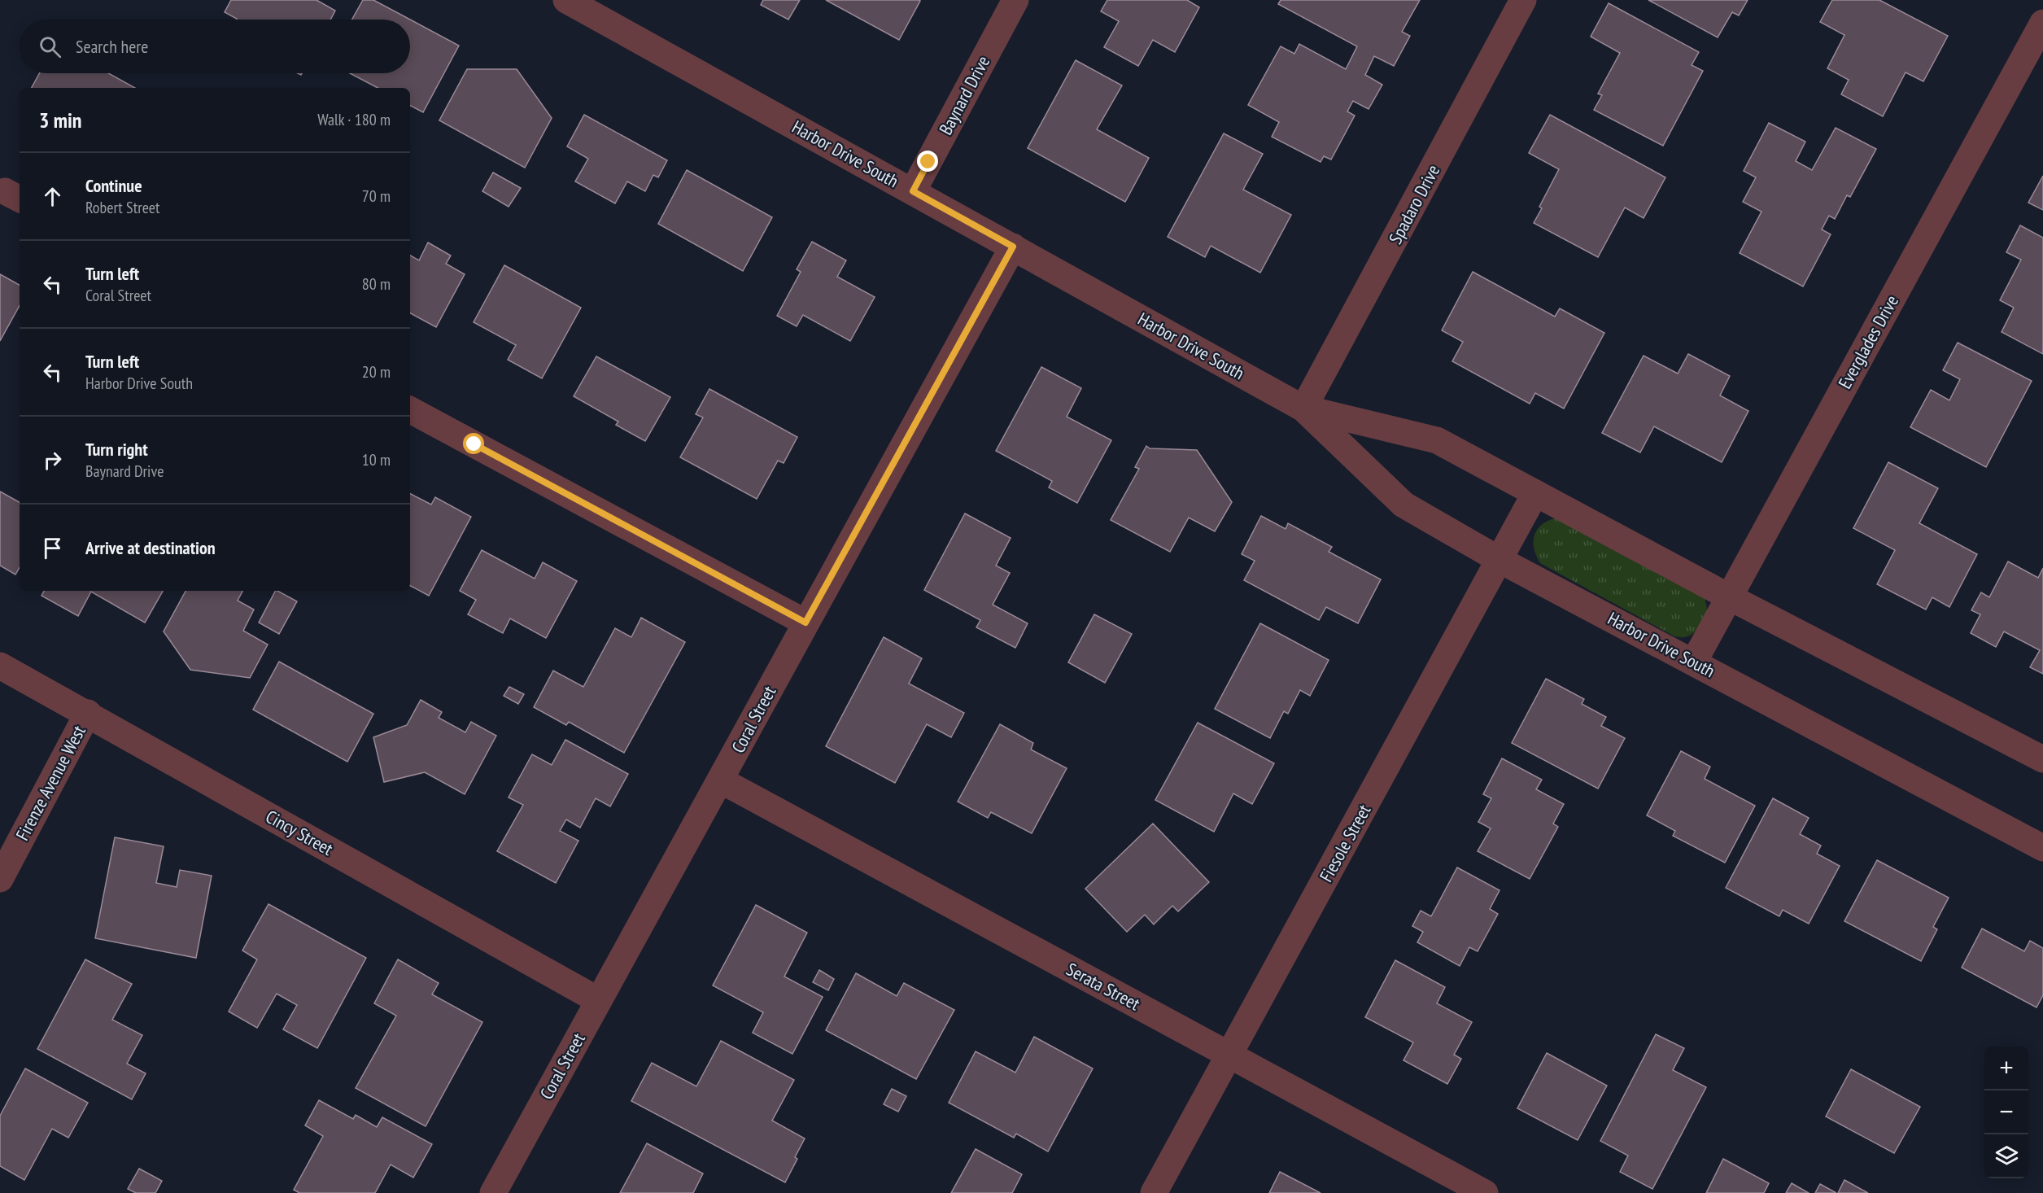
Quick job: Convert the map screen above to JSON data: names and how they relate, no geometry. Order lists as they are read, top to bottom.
{
  "streets": {
    "street": [
      "Baynard Drive",
      "Harbor Drive South",
      "Spadaro Drive",
      "Everglades Drive",
      "Coral Street",
      "Firenze Avenue West",
      "Cincy Street",
      "Fiesole Street",
      "Serata Street"
    ]
  },
  "crossings": [
    ["Baynard Drive", "Harbor Drive South"],
    ["Harbor Drive South", "Spadaro Drive"],
    ["Harbor Drive South", "Everglades Drive"],
    ["Harbor Drive South", "Coral Street"],
    ["Harbor Drive South", "Fiesole Street"],
    ["Coral Street", "Cincy Street"],
    ["Coral Street", "Serata Street"],
    ["Firenze Avenue West", "Cincy Street"],
    ["Fiesole Street", "Serata Street"]
  ],
  "page": {
    "search": "Search here",
    "heading": ["3 min", "Walk · 180 m"],
    "list": [
      ["Continue", "Robert Street", "70 m"],
      ["Turn left", "Coral Street", "80 m"],
      ["Turn left", "Harbor Drive South", "20 m"],
      ["Turn right", "Baynard Drive", "10 m"],
      "Arrive at destination"
    ],
    "map_buttons": ["+", "−"]
  }
}
